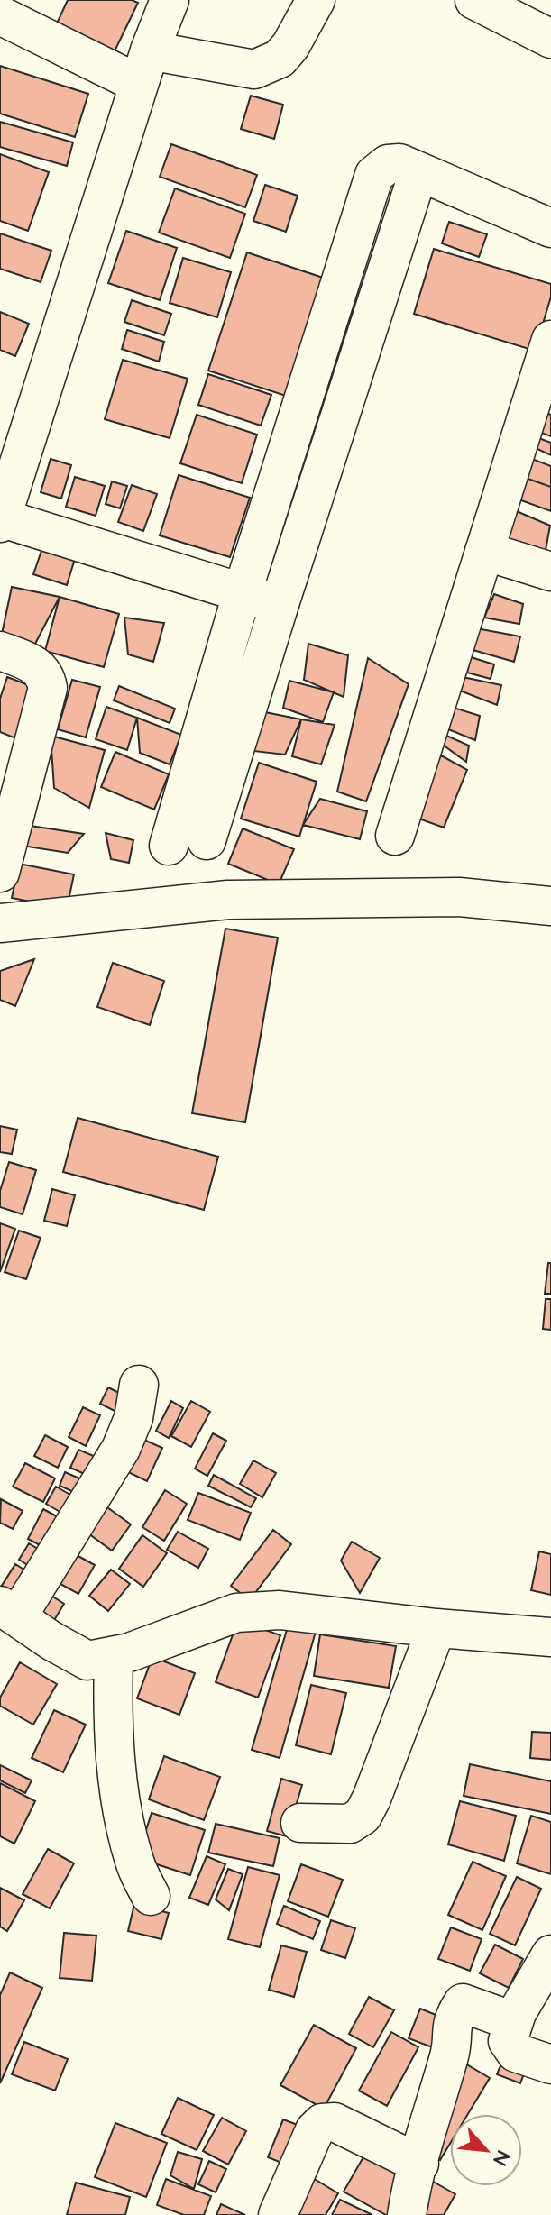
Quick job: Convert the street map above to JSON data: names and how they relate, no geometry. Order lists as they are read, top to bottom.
{
  "north": "bottom right"
}
